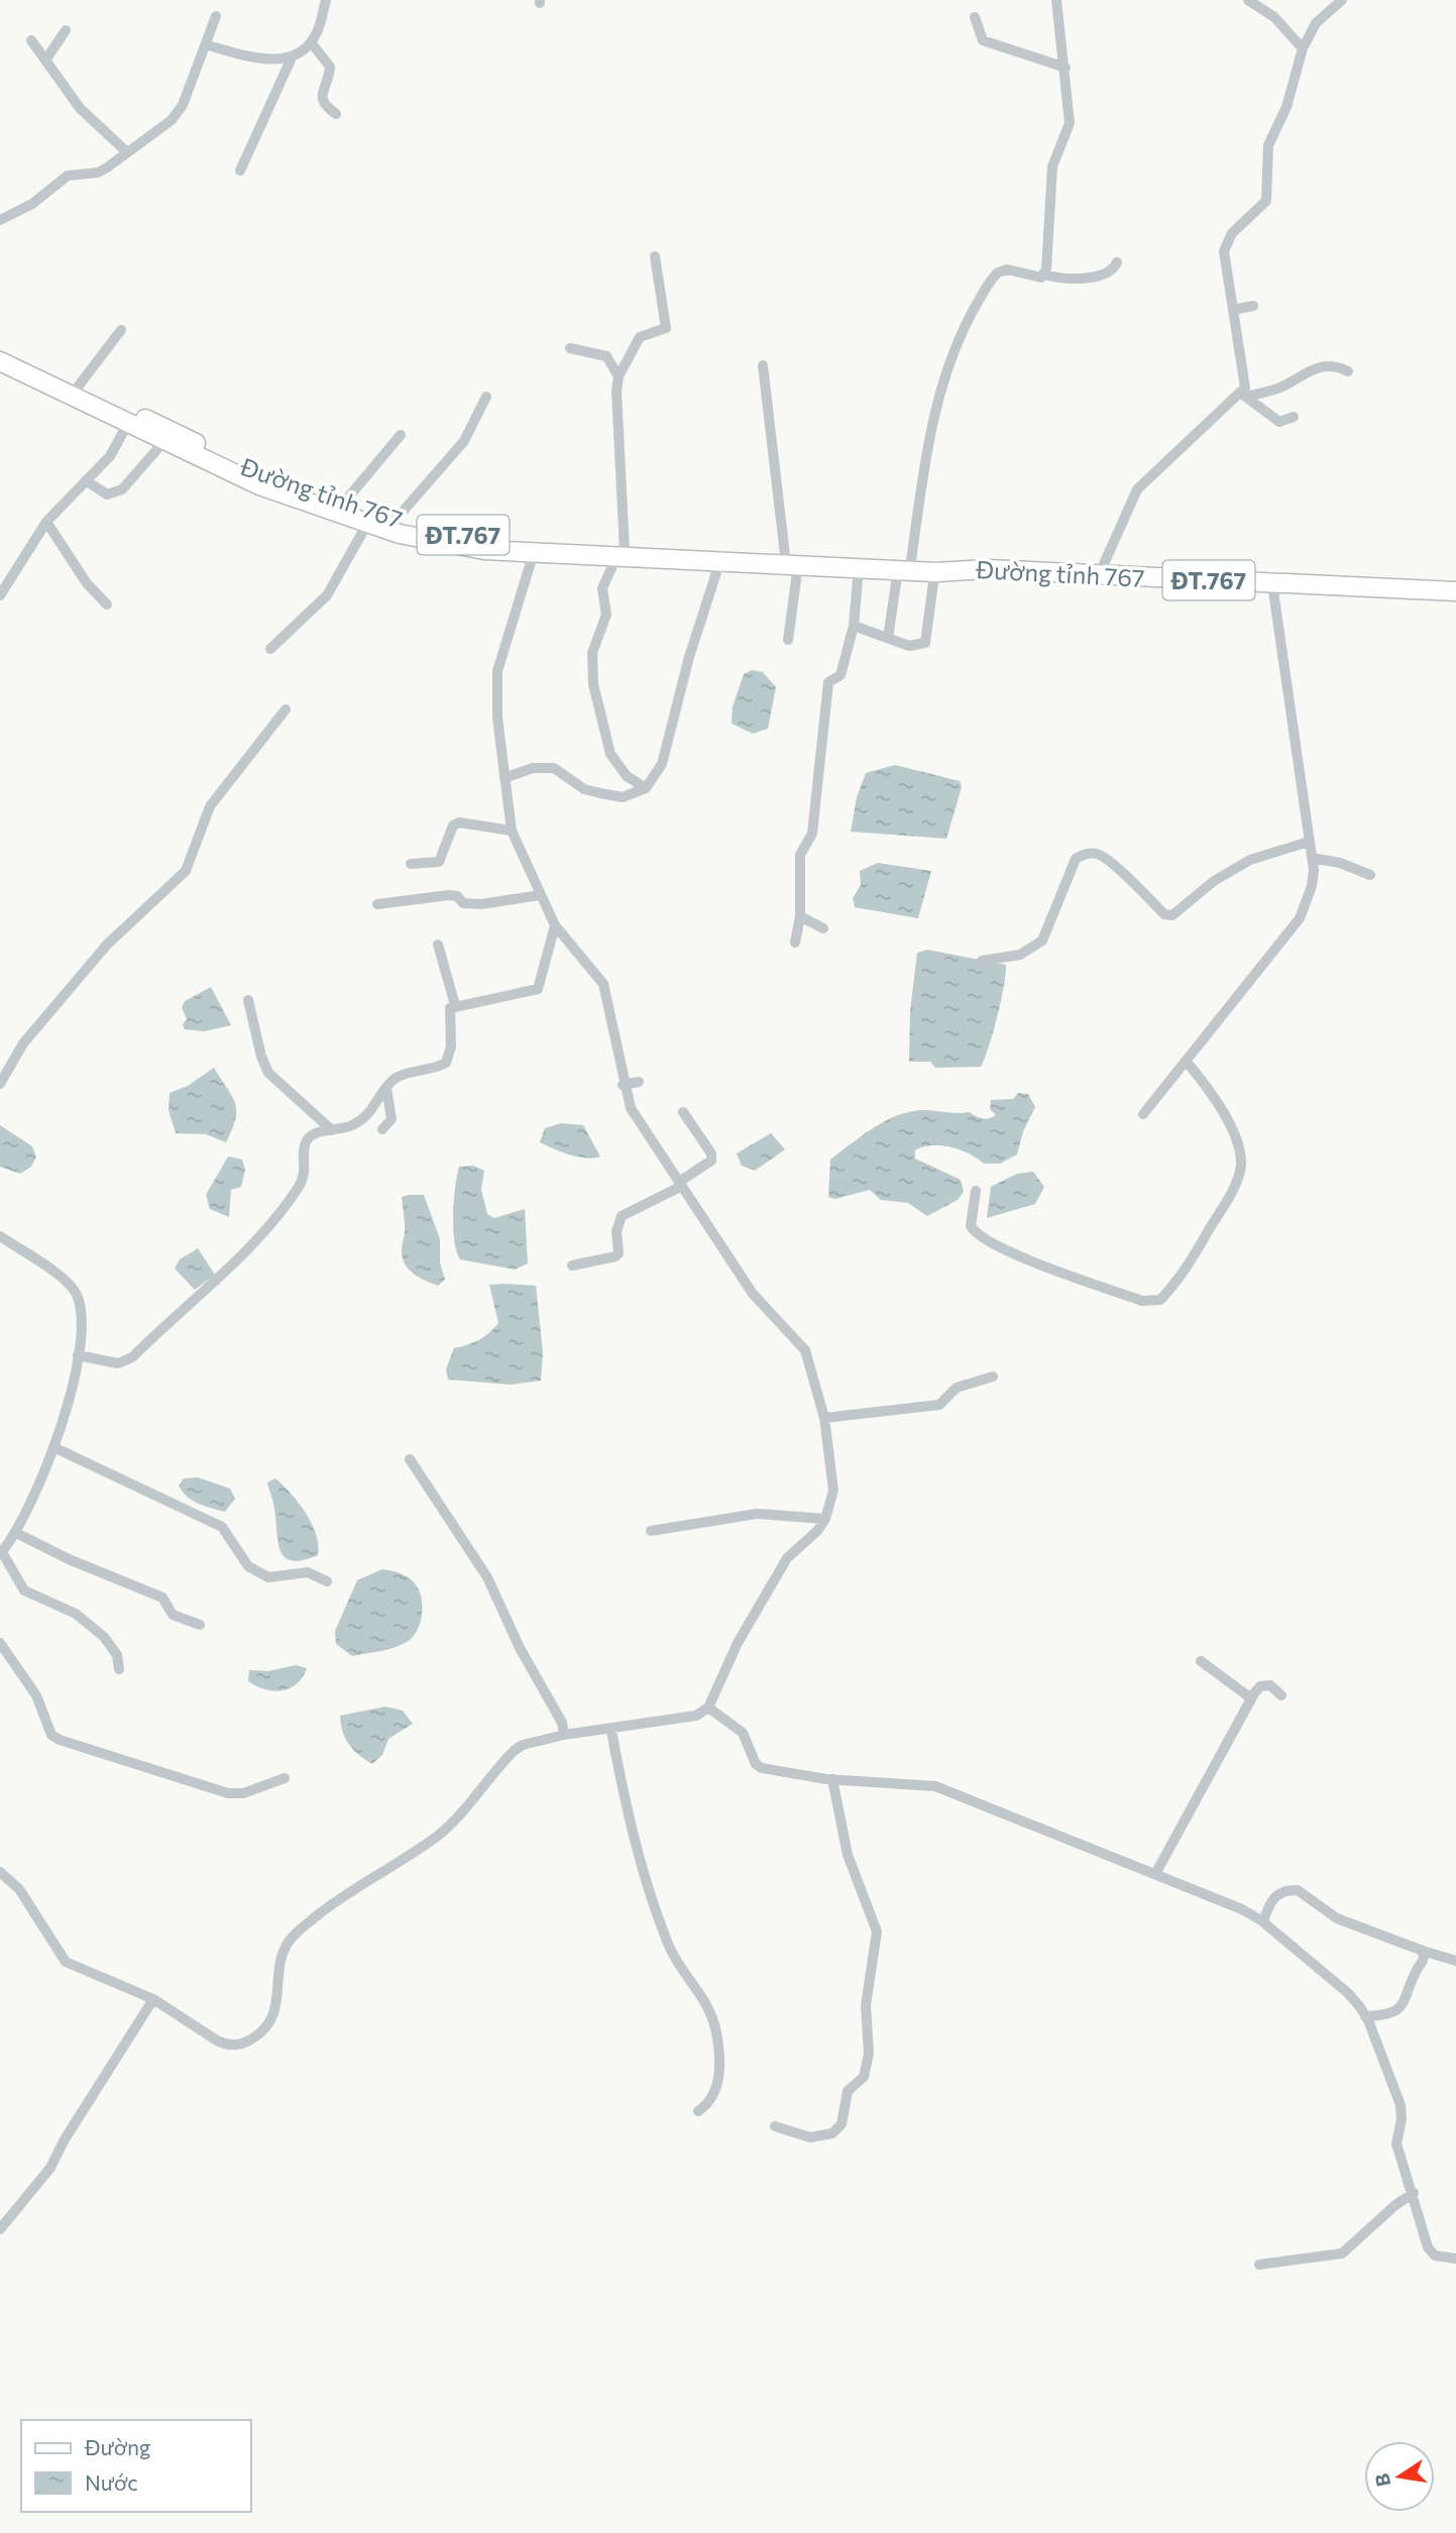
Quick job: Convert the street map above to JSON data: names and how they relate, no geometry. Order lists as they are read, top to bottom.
{
  "streets": {
    "main road": ["Đường tỉnh 767", "ĐT.767"]
  },
  "legend": ["Đường", "Nước"],
  "north": "left"
}
